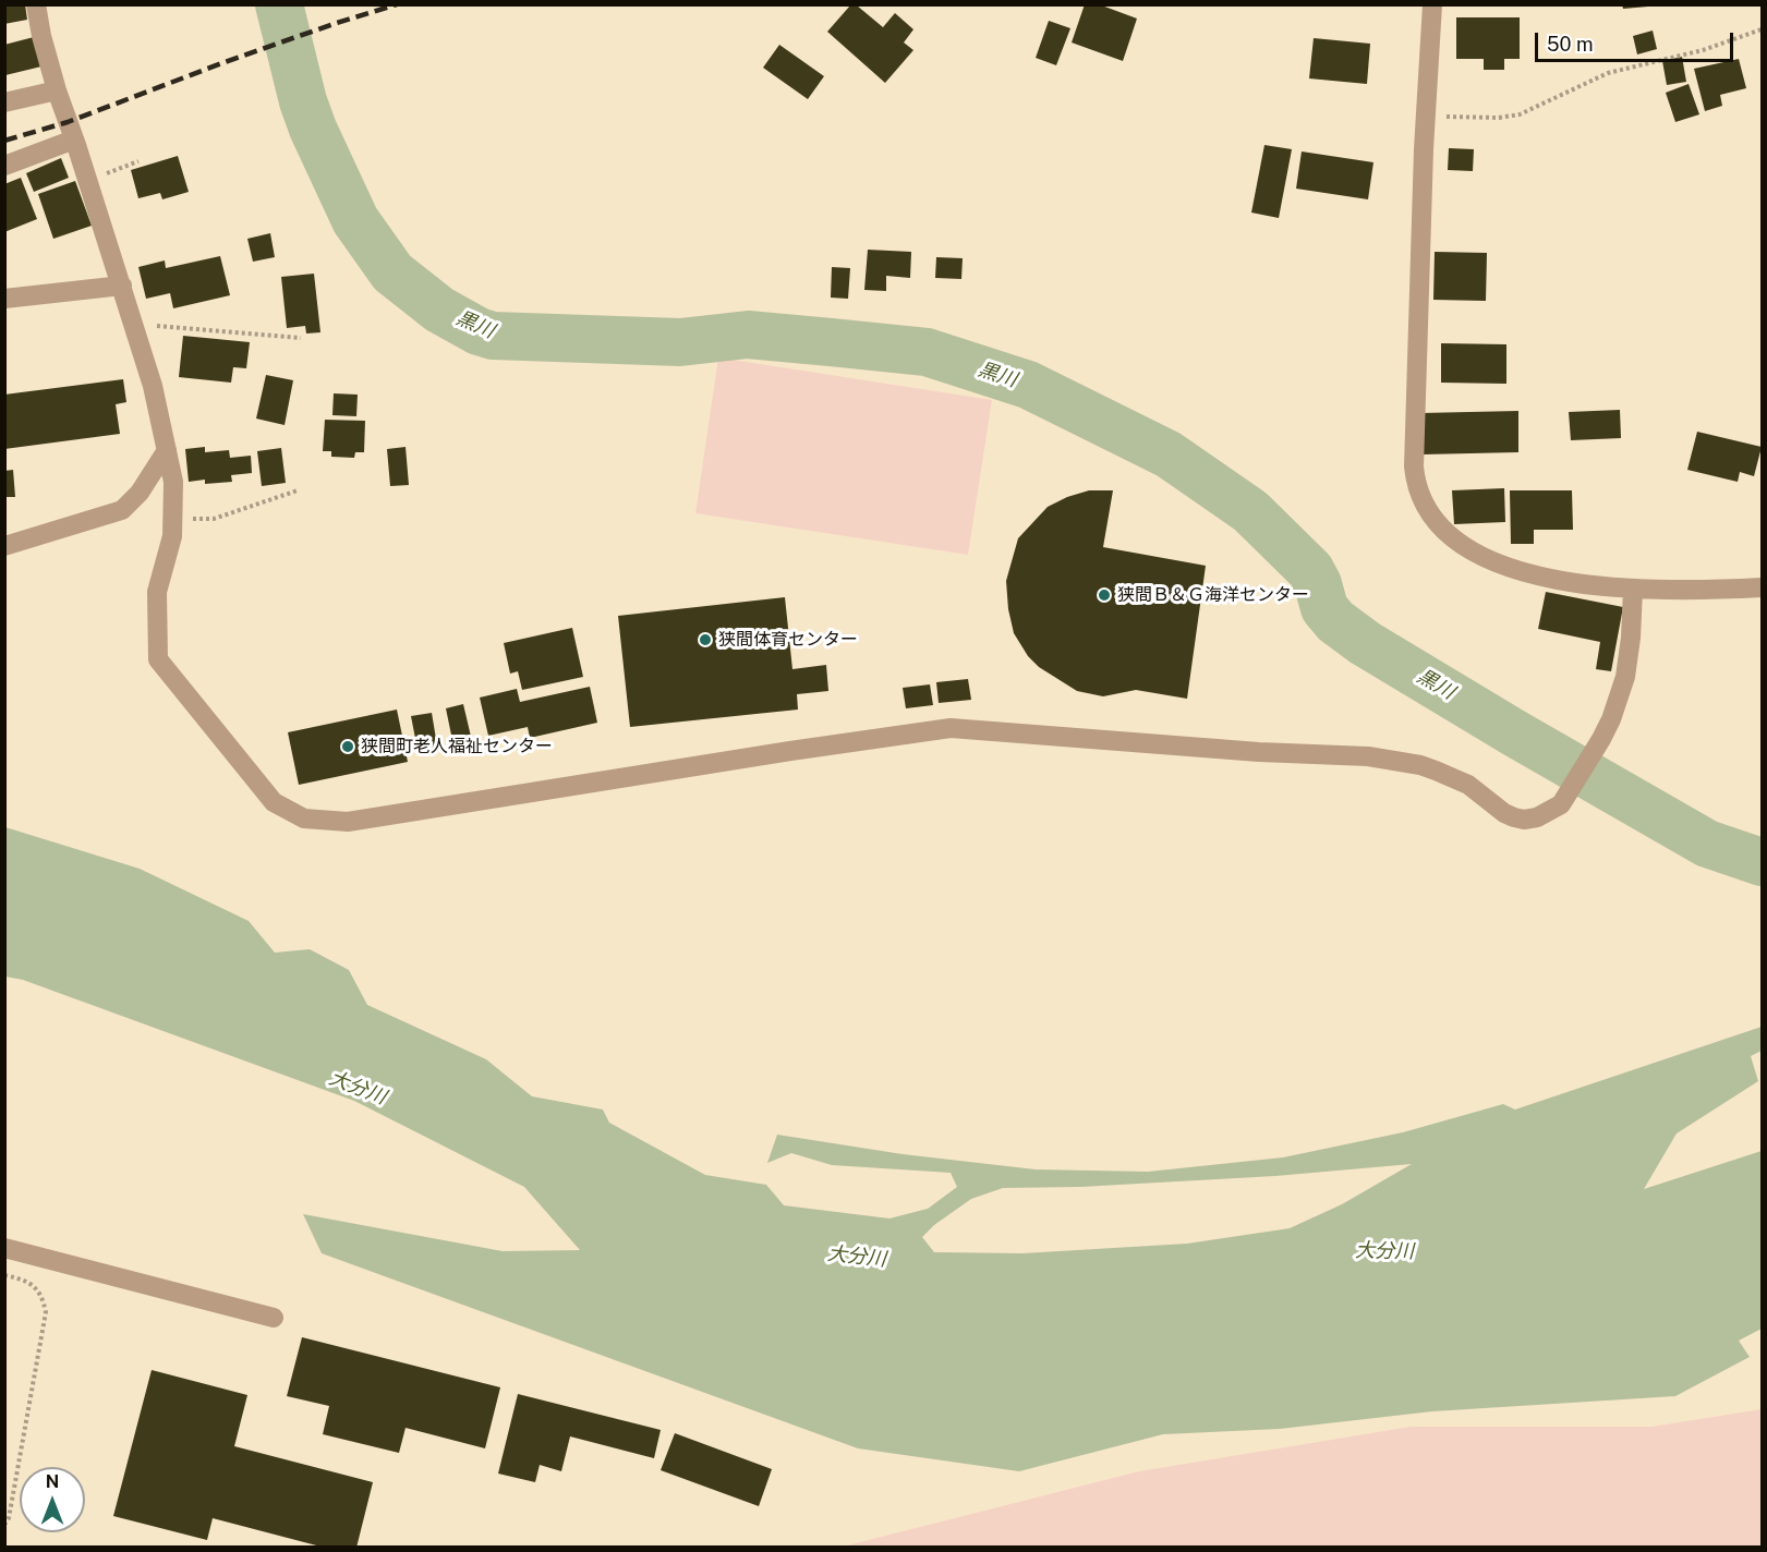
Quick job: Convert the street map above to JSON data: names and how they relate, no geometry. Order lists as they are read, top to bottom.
{
  "water": ["黒川", "大分川"],
  "places": ["狭間Ｂ＆Ｇ海洋センター", "狭間体育センター", "狭間町老人福祉センター"],
  "scale_bar": "50 m",
  "north": "top"
}
